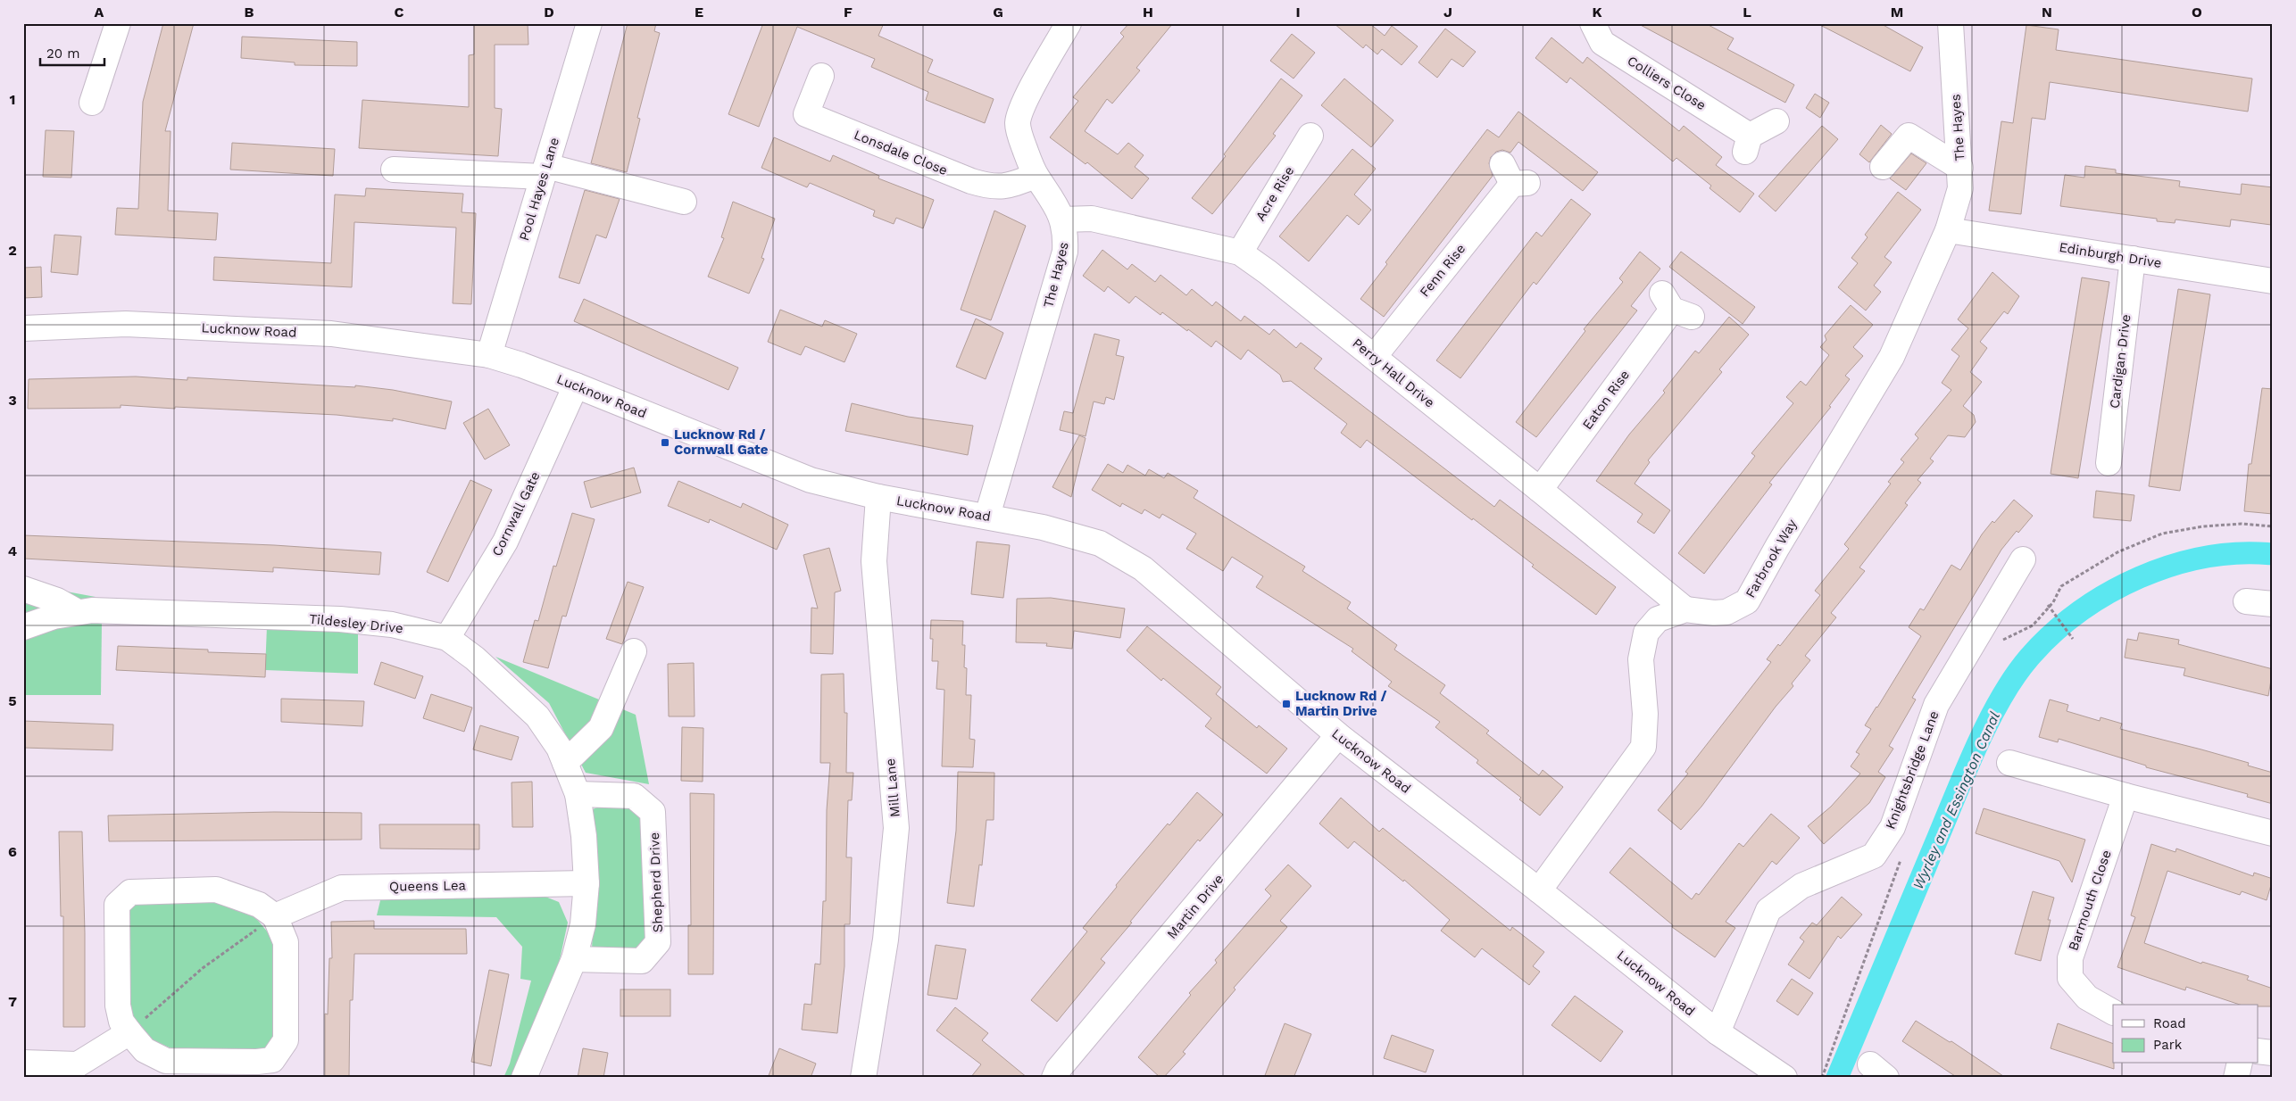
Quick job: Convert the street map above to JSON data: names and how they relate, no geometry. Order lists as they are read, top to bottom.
{
  "streets": {
    "street": [
      "Colliers Close",
      "The Hayes",
      "Lonsdale Close",
      "Pool Hayes Lane",
      "Acre Rise",
      "Edinburgh Drive",
      "Fenn Rise",
      "Lucknow Road",
      "Cardigan Drive",
      "Perry Hall Drive",
      "Eaton Rise",
      "Cornwall Gate",
      "Farbrook Way",
      "Tildesley Drive",
      "Knightsbridge Lane",
      "Mill Lane",
      "Shepherd Drive",
      "Queens Lea",
      "Barmouth Close",
      "Martin Drive"
    ]
  },
  "crossings": [
    ["The Hayes", "Lonsdale Close"],
    ["The Hayes", "Edinburgh Drive"],
    ["The Hayes", "Lucknow Road"],
    ["The Hayes", "Perry Hall Drive"],
    ["The Hayes", "Farbrook Way"],
    ["Pool Hayes Lane", "Lucknow Road"],
    ["Acre Rise", "Perry Hall Drive"],
    ["Edinburgh Drive", "Cardigan Drive"],
    ["Edinburgh Drive", "Farbrook Way"],
    ["Fenn Rise", "Perry Hall Drive"],
    ["Lucknow Road", "Cornwall Gate"],
    ["Lucknow Road", "Farbrook Way"],
    ["Lucknow Road", "Knightsbridge Lane"],
    ["Lucknow Road", "Mill Lane"],
    ["Lucknow Road", "Martin Drive"],
    ["Perry Hall Drive", "Eaton Rise"],
    ["Perry Hall Drive", "Farbrook Way"],
    ["Cornwall Gate", "Tildesley Drive"],
    ["Tildesley Drive", "Shepherd Drive"],
    ["Tildesley Drive", "Queens Lea"]
  ],
  "water": ["Wyrley and Essington Canal"],
  "places": {
    "transit": ["Lucknow Rd / Cornwall Gate", "Lucknow Rd / Martin Drive"]
  },
  "legend": ["Road", "Park"],
  "scale_bar": "20 m",
  "grid": {
    "columns": [
      "A",
      "B",
      "C",
      "D",
      "E",
      "F",
      "G",
      "H",
      "I",
      "J",
      "K",
      "L",
      "M",
      "N",
      "O"
    ],
    "rows": [
      "1",
      "2",
      "3",
      "4",
      "5",
      "6",
      "7"
    ]
  }
}
